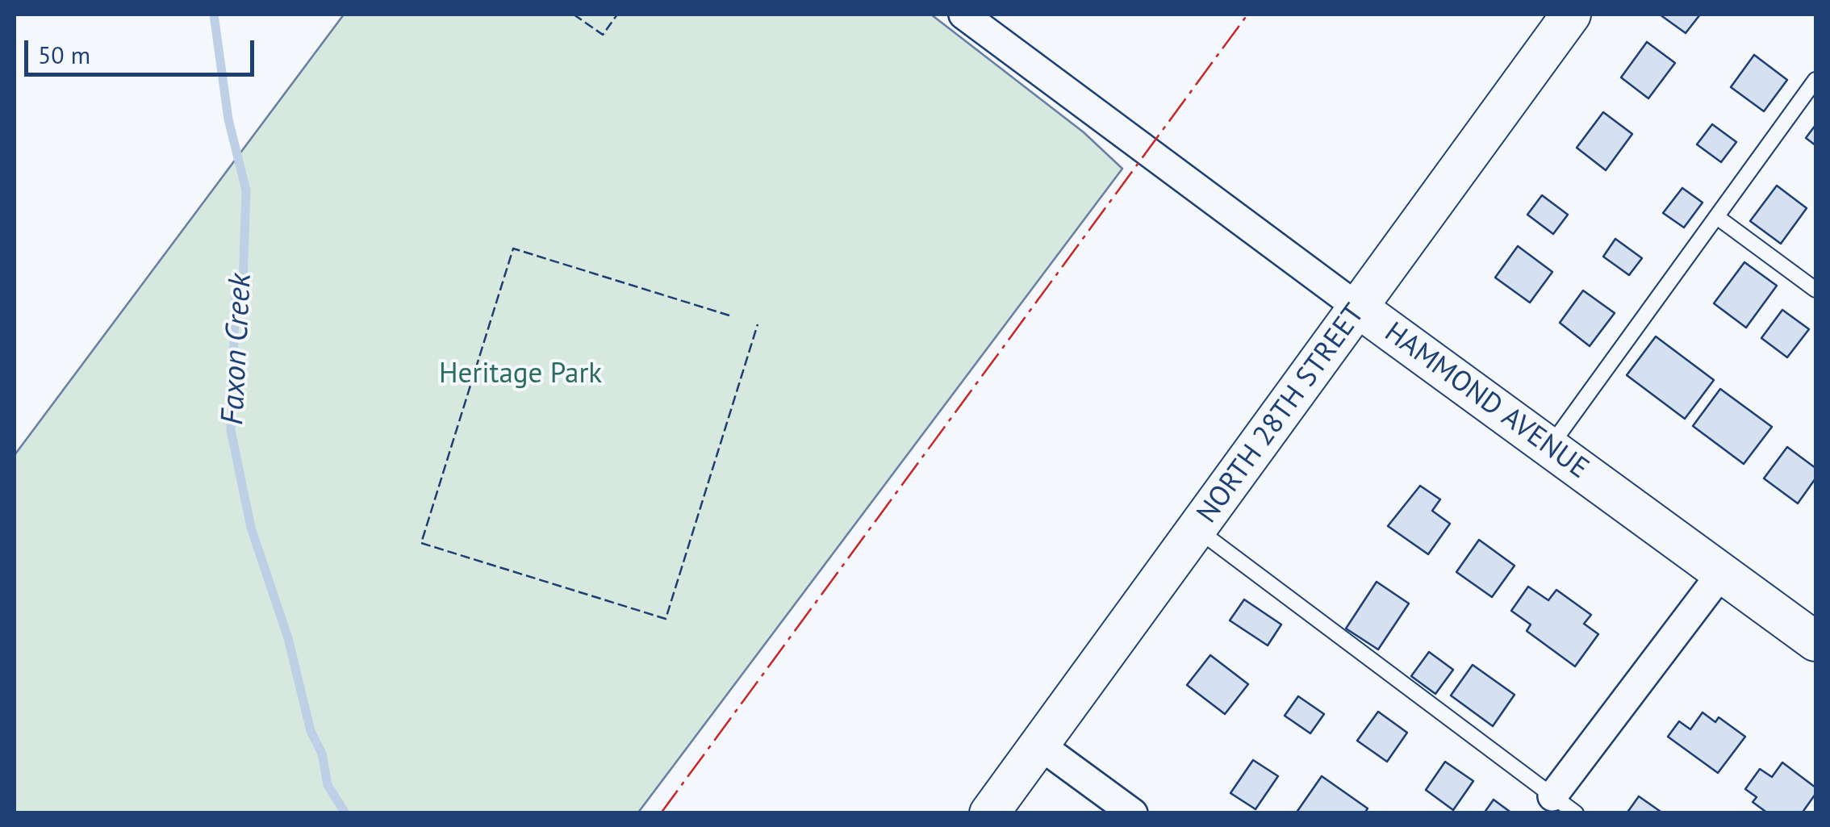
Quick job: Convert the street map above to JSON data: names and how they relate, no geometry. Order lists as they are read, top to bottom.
{
  "streets": {
    "main road": ["HAMMOND AVENUE", "NORTH 28TH STREET"]
  },
  "crossings": [
    ["HAMMOND AVENUE", "NORTH 28TH STREET"]
  ],
  "water": ["Faxon Creek"],
  "parks": ["Heritage Park"],
  "scale_bar": "50 m"
}
